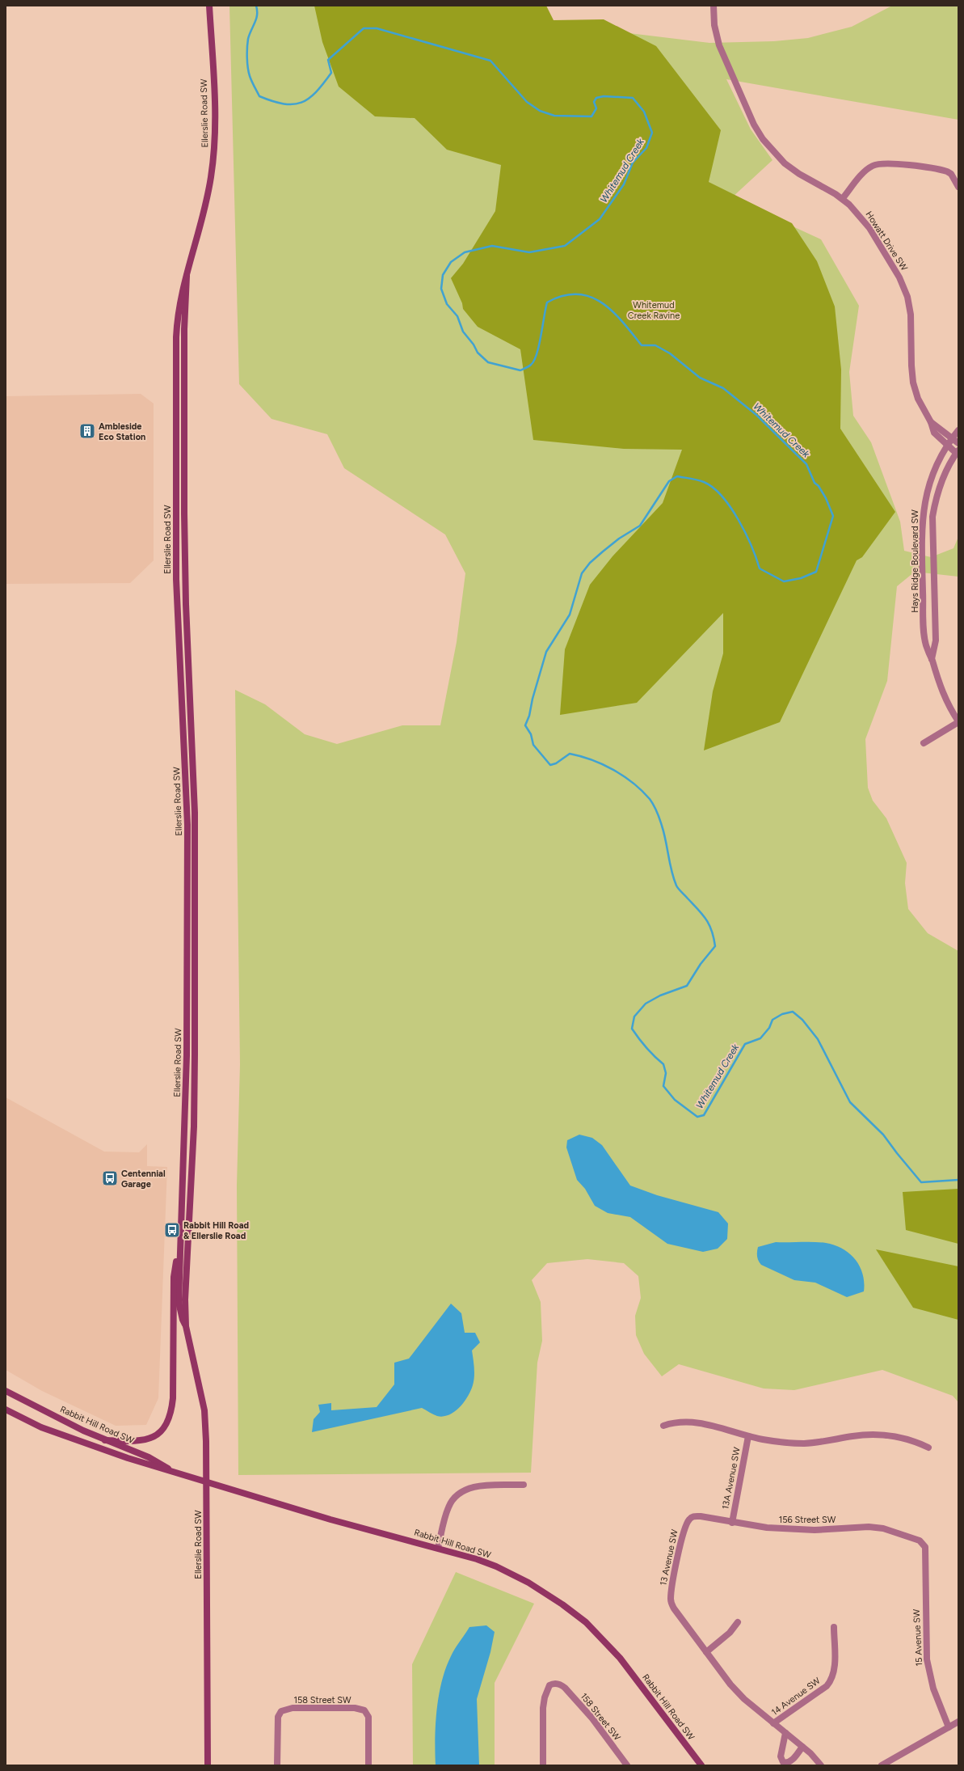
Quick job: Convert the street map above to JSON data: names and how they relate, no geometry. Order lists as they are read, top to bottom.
{
  "streets": {
    "main road": ["Ellerslie Road SW", "Rabbit Hill Road SW"],
    "street": [
      "Howatt Drive SW",
      "Hays Ridge Boulevard SW",
      "13A Avenue SW",
      "156 Street SW",
      "13 Avenue SW",
      "15 Avenue SW",
      "14 Avenue SW",
      "158 Street SW"
    ]
  },
  "crossings": [
    ["Ellerslie Road SW", "Rabbit Hill Road SW"],
    ["Howatt Drive SW", "Hays Ridge Boulevard SW"],
    ["13A Avenue SW", "156 Street SW"],
    ["156 Street SW", "13 Avenue SW"],
    ["156 Street SW", "15 Avenue SW"]
  ],
  "water": ["Whitemud Creek"],
  "parks": ["Whitemud Creek Ravine"],
  "places": {
    "building": ["Ambleside Eco Station"],
    "bus stop": ["Centennial Garage", "Rabbit Hill Road & Ellerslie Road"]
  }
}
